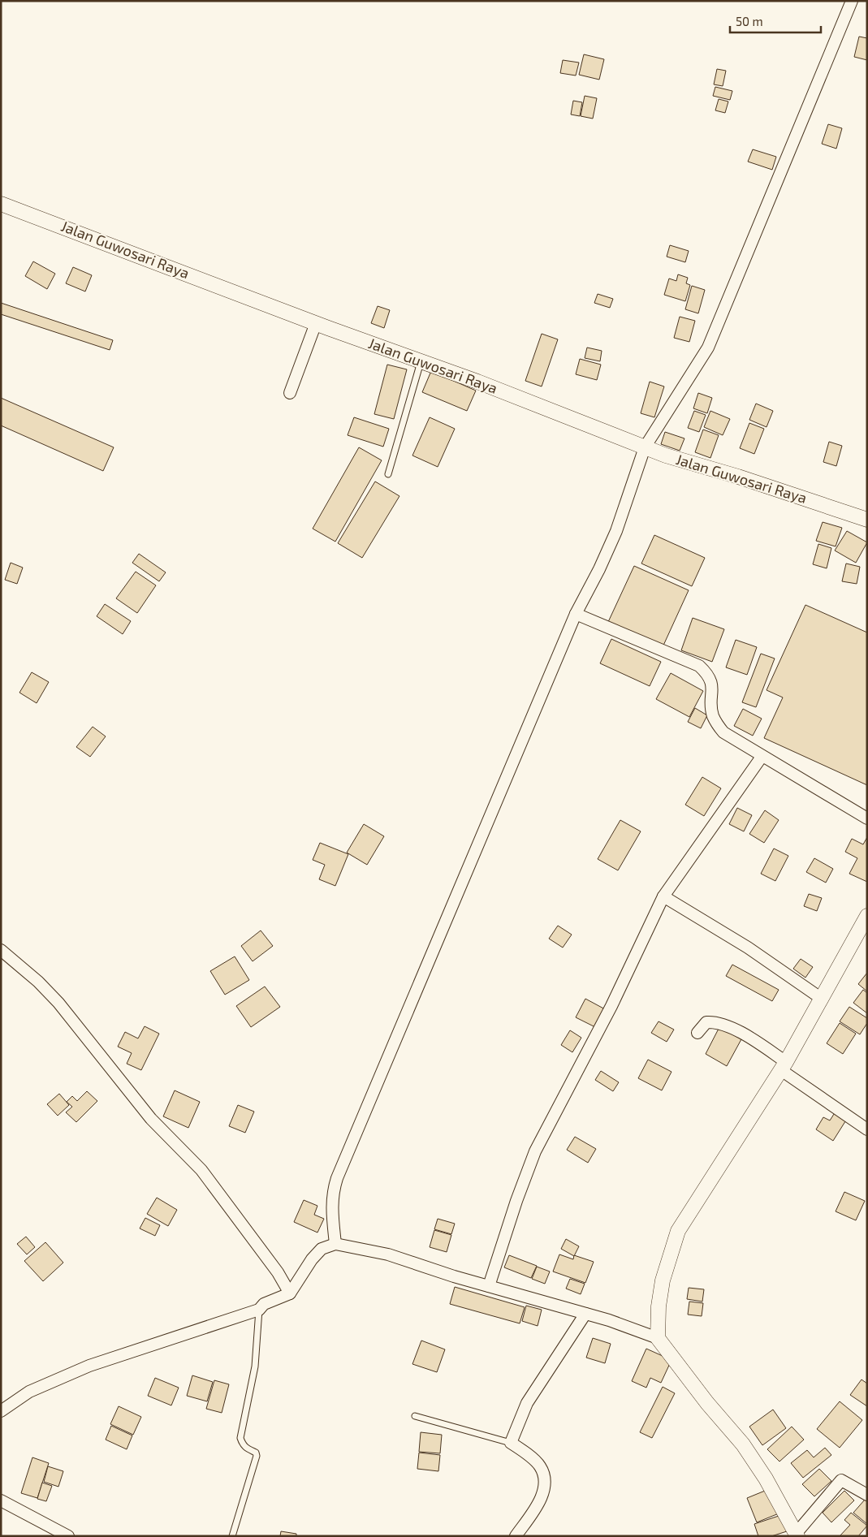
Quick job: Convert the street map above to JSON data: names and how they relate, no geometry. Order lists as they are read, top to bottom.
{
  "streets": {
    "street": ["Jalan Guwosari Raya"]
  },
  "scale_bar": "50 m"
}
